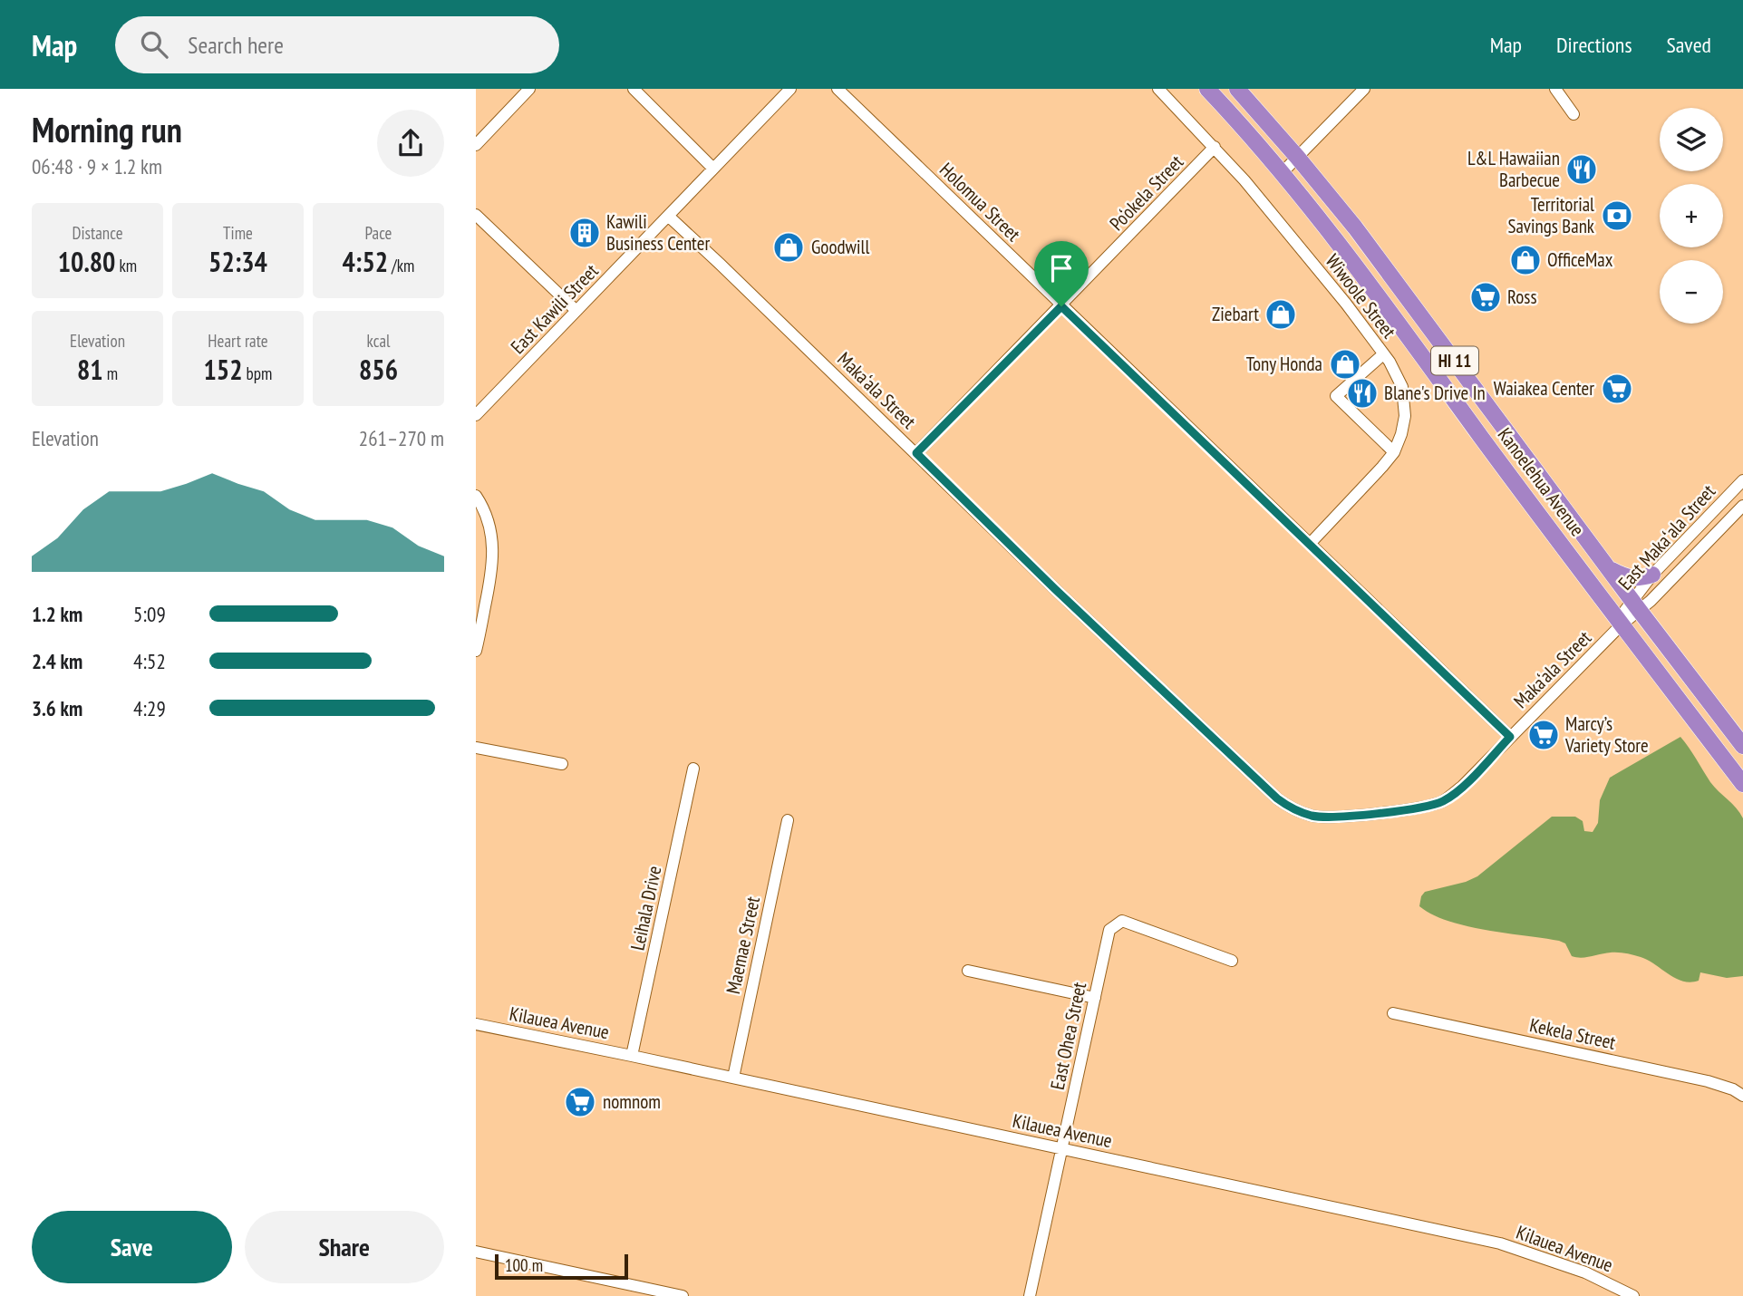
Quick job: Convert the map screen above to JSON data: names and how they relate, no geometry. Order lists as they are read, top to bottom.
{
  "streets": {
    "highway": ["HI 11", "Kanoelehua Avenue"],
    "street": [
      "Po‘okela Street",
      "Holomua Street",
      "Wiwoole Street",
      "East Kawili Street",
      "Maka‘ala Street",
      "East Makaʻala Street",
      "Leihala Drive",
      "Maemae Street",
      "Kilauea Avenue",
      "Kekela Street",
      "East Ohea Street"
    ]
  },
  "crossings": [
    ["Po‘okela Street", "Holomua Street"],
    ["Po‘okela Street", "Wiwoole Street"],
    ["Po‘okela Street", "Maka‘ala Street"],
    ["Holomua Street", "Wiwoole Street"],
    ["Holomua Street", "Maka‘ala Street"],
    ["East Kawili Street", "Maka‘ala Street"],
    ["Maka‘ala Street", "Kanoelehua Avenue"],
    ["Maka‘ala Street", "East Makaʻala Street"],
    ["Kanoelehua Avenue", "East Makaʻala Street"],
    ["Leihala Drive", "Kilauea Avenue"],
    ["Maemae Street", "Kilauea Avenue"],
    ["Kilauea Avenue", "East Ohea Street"]
  ],
  "places": {
    "restaurant": ["L&L Hawaiian Barbecue", "Blane's Drive In"],
    "bank": ["Territorial Savings Bank"],
    "building": ["Kawili Business Center"],
    "shop": [
      "Goodwill",
      "OfficeMax",
      "Ziebart",
      "Tony Honda"
    ],
    "supermarket": [
      "Ross",
      "Waiakea Center",
      "Marcy’s Variety Store",
      "nomnom"
    ]
  },
  "scale_bar": "100 m",
  "page": {
    "header": "Map",
    "search": "Search here",
    "nav": ["Map", "Directions", "Saved"],
    "heading": ["Morning run", "06:48 · 9 × 1.2 km"],
    "map_buttons": ["+", "−"],
    "stats": [
      ["Distance", "10.80 km"],
      ["Time", "52:34"],
      ["Pace", "4:52 /km"],
      ["Elevation", "81 m"],
      ["Heart rate", "152 bpm"],
      ["kcal", "856"]
    ],
    "chart": ["Elevation", "261–270 m"],
    "list": [
      {
        "name": "1.2 km",
        "note": "5:09"
      },
      {
        "name": "2.4 km",
        "note": "4:52"
      },
      {
        "name": "3.6 km",
        "note": "4:29"
      }
    ],
    "buttons": ["Save", "Share"],
    "scale": "100 m"
  }
}
